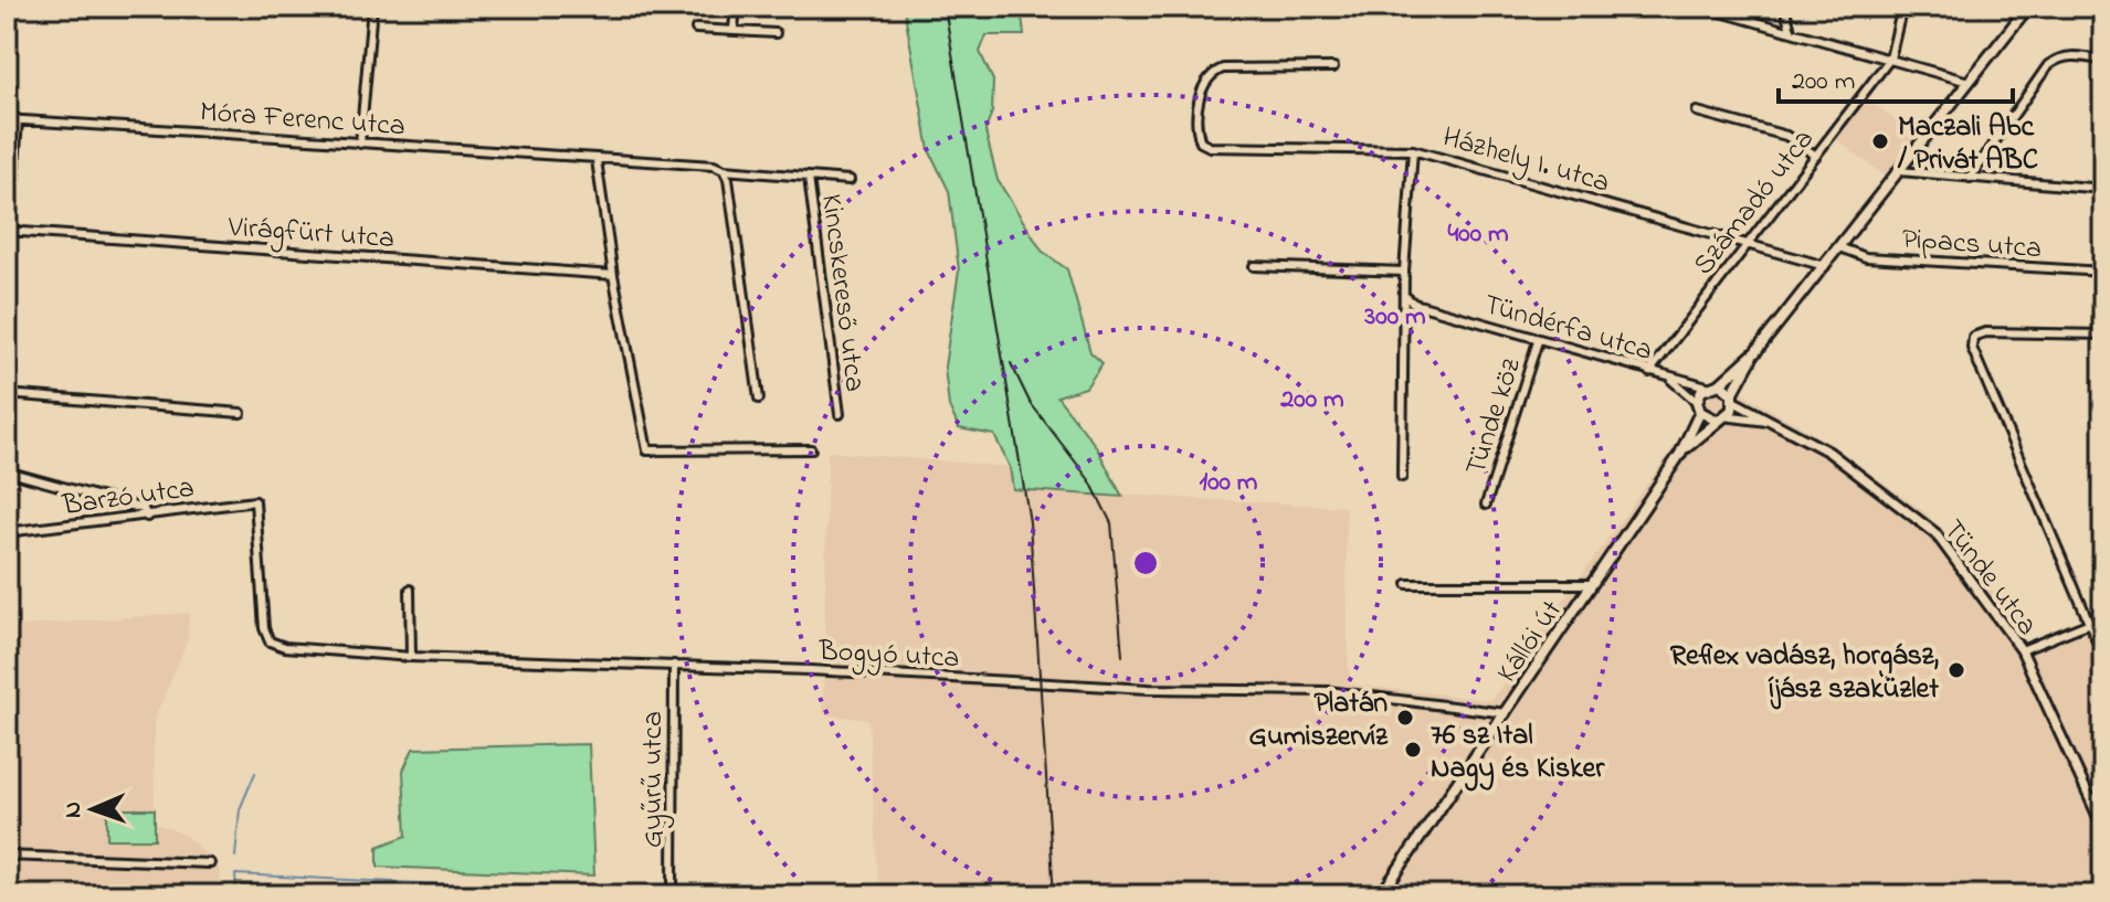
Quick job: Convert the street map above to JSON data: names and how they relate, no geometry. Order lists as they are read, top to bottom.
{
  "streets": {
    "main road": ["Kállói út"],
    "street": [
      "Móra Ferenc utca",
      "Házhely I. utca",
      "Számadó utca",
      "Virágfürt utca",
      "Pipacs utca",
      "Kincskereső utca",
      "Tündérfa utca",
      "Tünde köz",
      "Barzó utca",
      "Tünde utca",
      "Bogyó utca",
      "Gyűrű utca"
    ]
  },
  "crossings": [
    ["Móra Ferenc utca", "Kincskereső utca"],
    ["Házhely I. utca", "Számadó utca"],
    ["Számadó utca", "Tündérfa utca"],
    ["Tündérfa utca", "Tünde köz"],
    ["Tündérfa utca", "Tünde utca"],
    ["Tündérfa utca", "Kállói út"],
    ["Barzó utca", "Bogyó utca"],
    ["Tünde utca", "Kállói út"],
    ["Kállói út", "Bogyó utca"],
    ["Bogyó utca", "Gyűrű utca"]
  ],
  "places": [
    "Maczali Abc / Privát ABC",
    "Reflex vadász, horgász, íjász szaküzlet",
    "Platán Gumiszervíz",
    "76 sz Ital Nagy és Kisker"
  ],
  "scale_bar": "200 m",
  "north": "left",
  "rings": [
    "400 m",
    "300 m",
    "200 m",
    "100 m"
  ]
}
